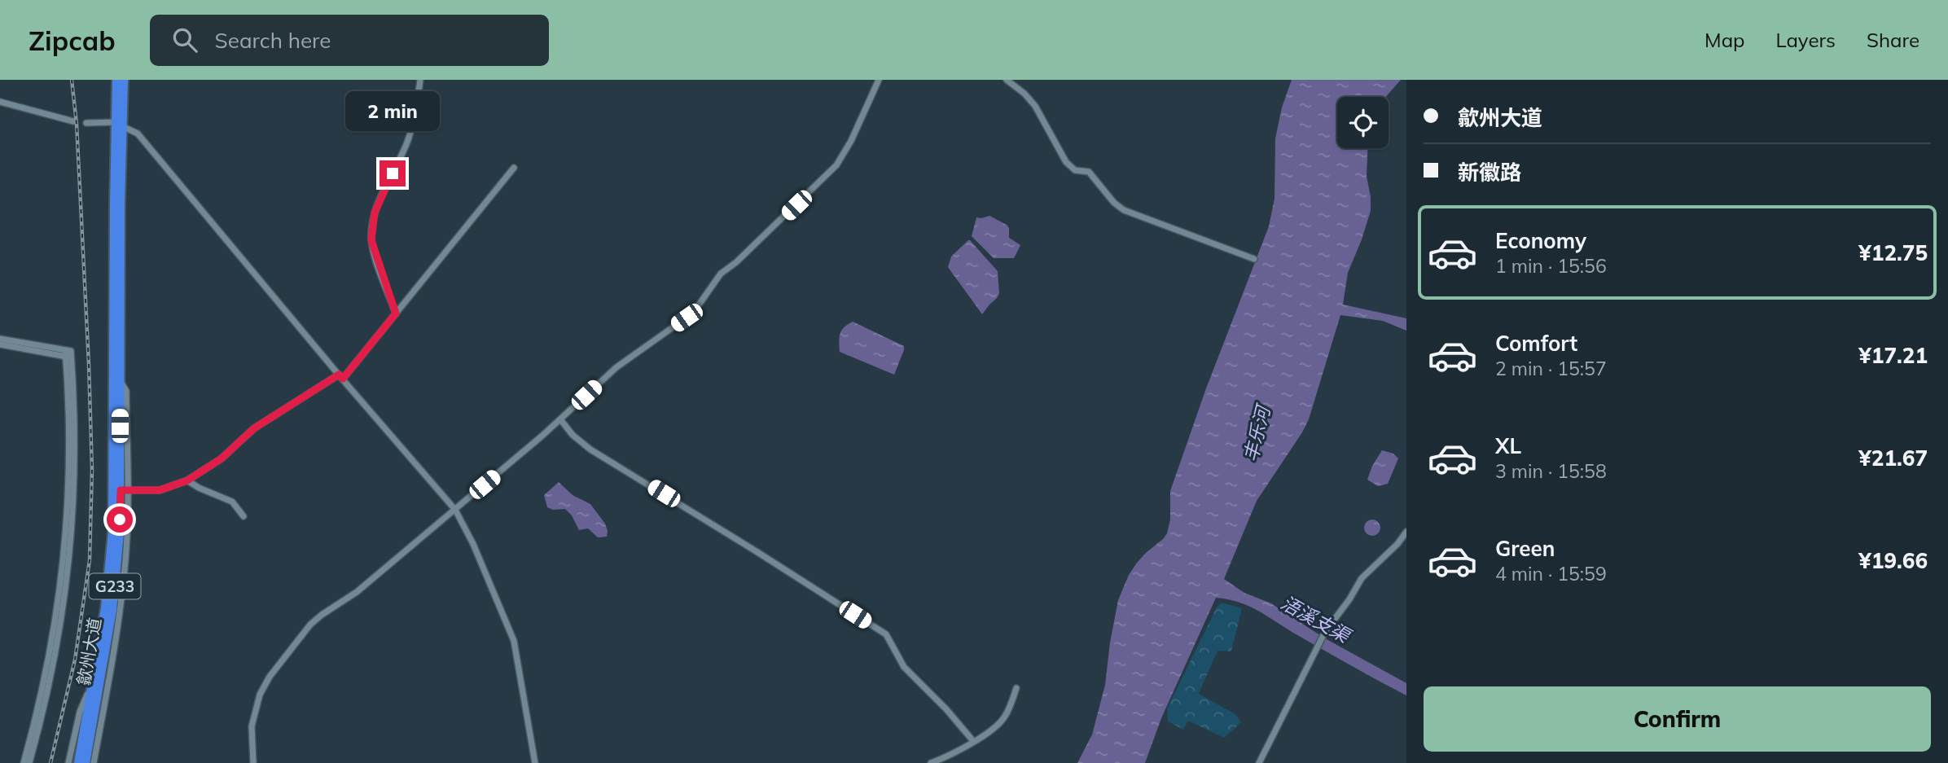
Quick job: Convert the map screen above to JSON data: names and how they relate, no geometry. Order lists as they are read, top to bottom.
{
  "streets": {
    "highway": ["G233", "歙州大道"]
  },
  "crossings": [
    ["G233", "歙州大道"]
  ],
  "water": ["丰乐河", "浯溪支渠"],
  "page": {
    "header": "Zipcab",
    "search": "Search here",
    "nav": ["Map", "Layers", "Share"],
    "banner": ["歙州大道", "新徽路"],
    "bubble": "2 min",
    "list": [
      {
        "name": "Economy",
        "note": "1 min · 15:56",
        "value": "¥12.75"
      },
      {
        "name": "Comfort",
        "note": "2 min · 15:57",
        "value": "¥17.21"
      },
      {
        "name": "XL",
        "note": "3 min · 15:58",
        "value": "¥21.67"
      },
      {
        "name": "Green",
        "note": "4 min · 15:59",
        "value": "¥19.66"
      }
    ],
    "buttons": "Confirm"
  }
}
